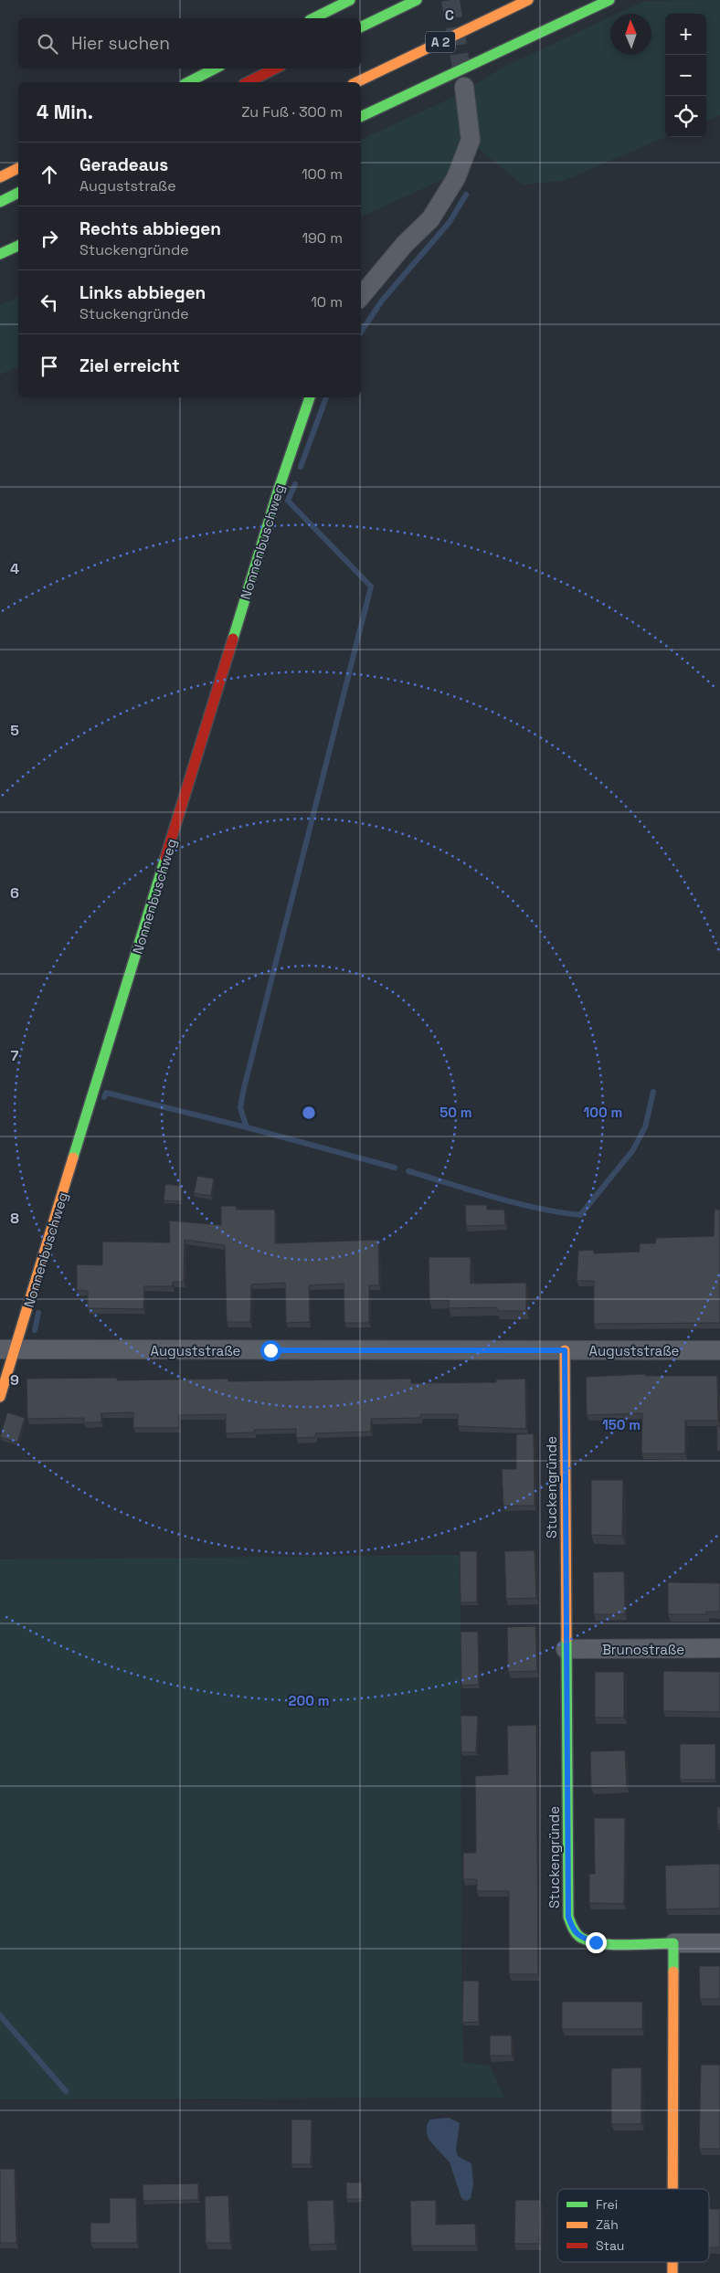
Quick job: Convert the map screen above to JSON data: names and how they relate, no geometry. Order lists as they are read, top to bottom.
{
  "streets": {
    "main road": ["A 2", "Nonnenbuschweg", "Stuckengründe"],
    "street": ["Auguststraße", "Brunostraße"]
  },
  "crossings": [
    ["Nonnenbuschweg", "Auguststraße"],
    ["Auguststraße", "Stuckengründe"],
    ["Stuckengründe", "Brunostraße"]
  ],
  "legend": ["Frei", "Zäh", "Stau"],
  "north": "top",
  "page": {
    "map_buttons": ["+", "−"],
    "search": "Hier suchen",
    "heading": ["4 Min.", "Zu Fuß · 300 m"],
    "list": [
      ["Geradeaus", "Auguststraße", "100 m"],
      ["Rechts abbiegen", "Stuckengründe", "190 m"],
      ["Links abbiegen", "Stuckengründe", "10 m"],
      "Ziel erreicht"
    ]
  },
  "grid": {
    "columns": ["C"],
    "rows": [
      "4",
      "5",
      "6",
      "7",
      "8",
      "9"
    ]
  },
  "rings": [
    "50 m",
    "100 m",
    "150 m",
    "200 m"
  ]
}
